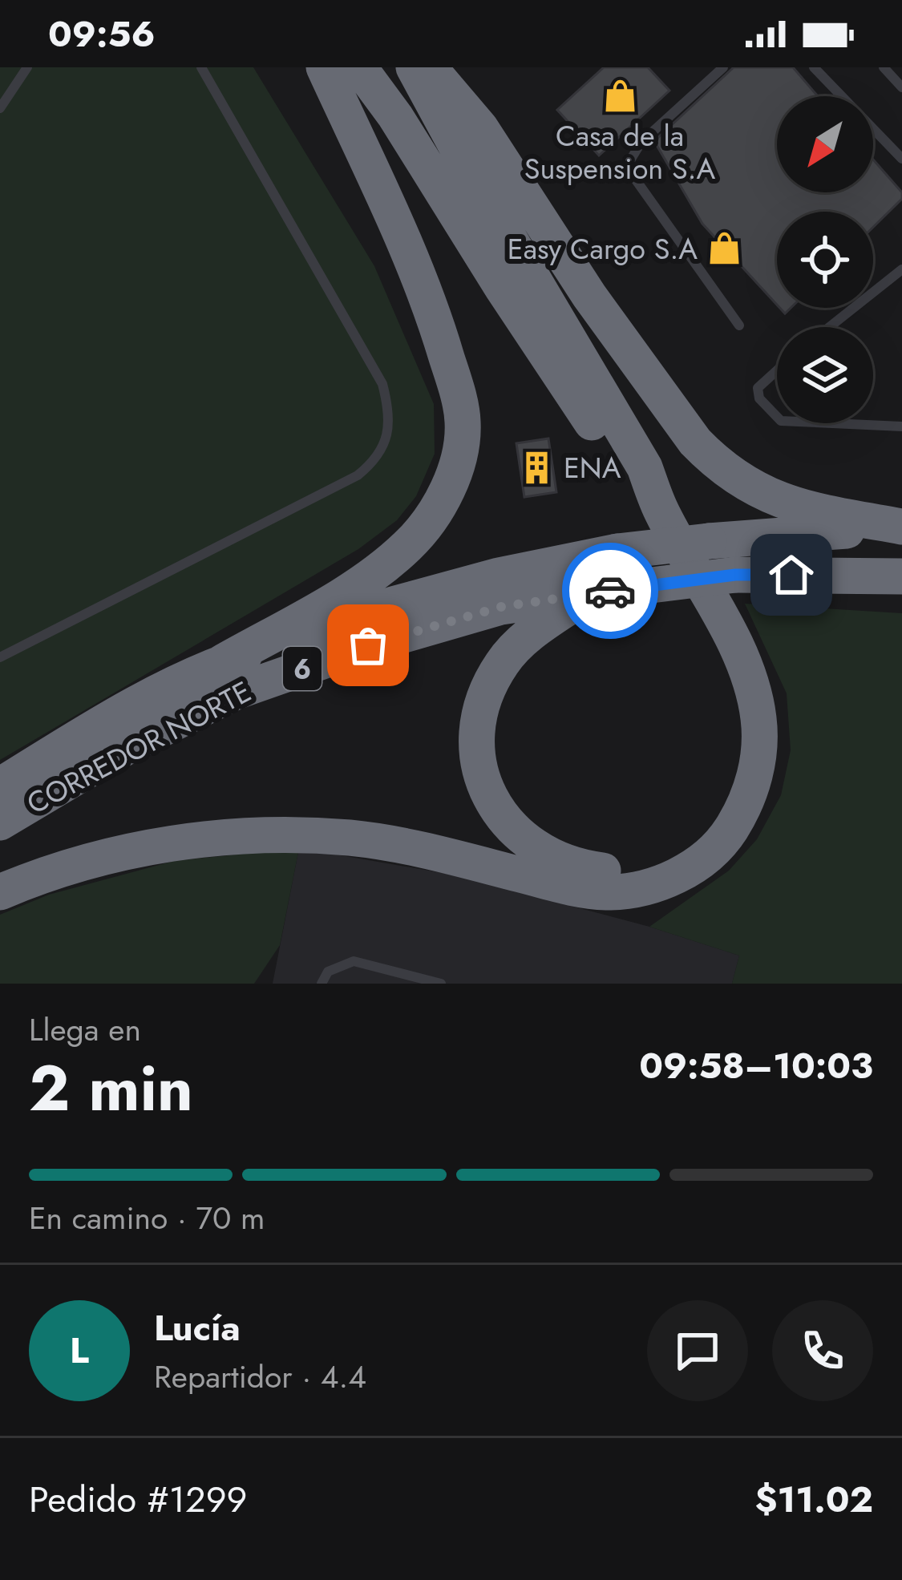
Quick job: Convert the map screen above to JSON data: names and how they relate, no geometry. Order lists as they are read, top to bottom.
{
  "streets": {
    "highway": ["6", "CORREDOR NORTE"]
  },
  "places": {
    "shop": ["Casa de la Suspension S.A", "Easy Cargo S.A"],
    "building": ["ENA"]
  },
  "north": "bottom left",
  "page": {
    "status": "09:56",
    "heading": ["2 min", "Llega en", "09:58–10:03"],
    "panel": [
      "Lucía",
      "Repartidor · 4.4",
      "Pedido #1299",
      "$11.02"
    ],
    "bar": "En camino · 70 m",
    "round": "L"
  }
}
